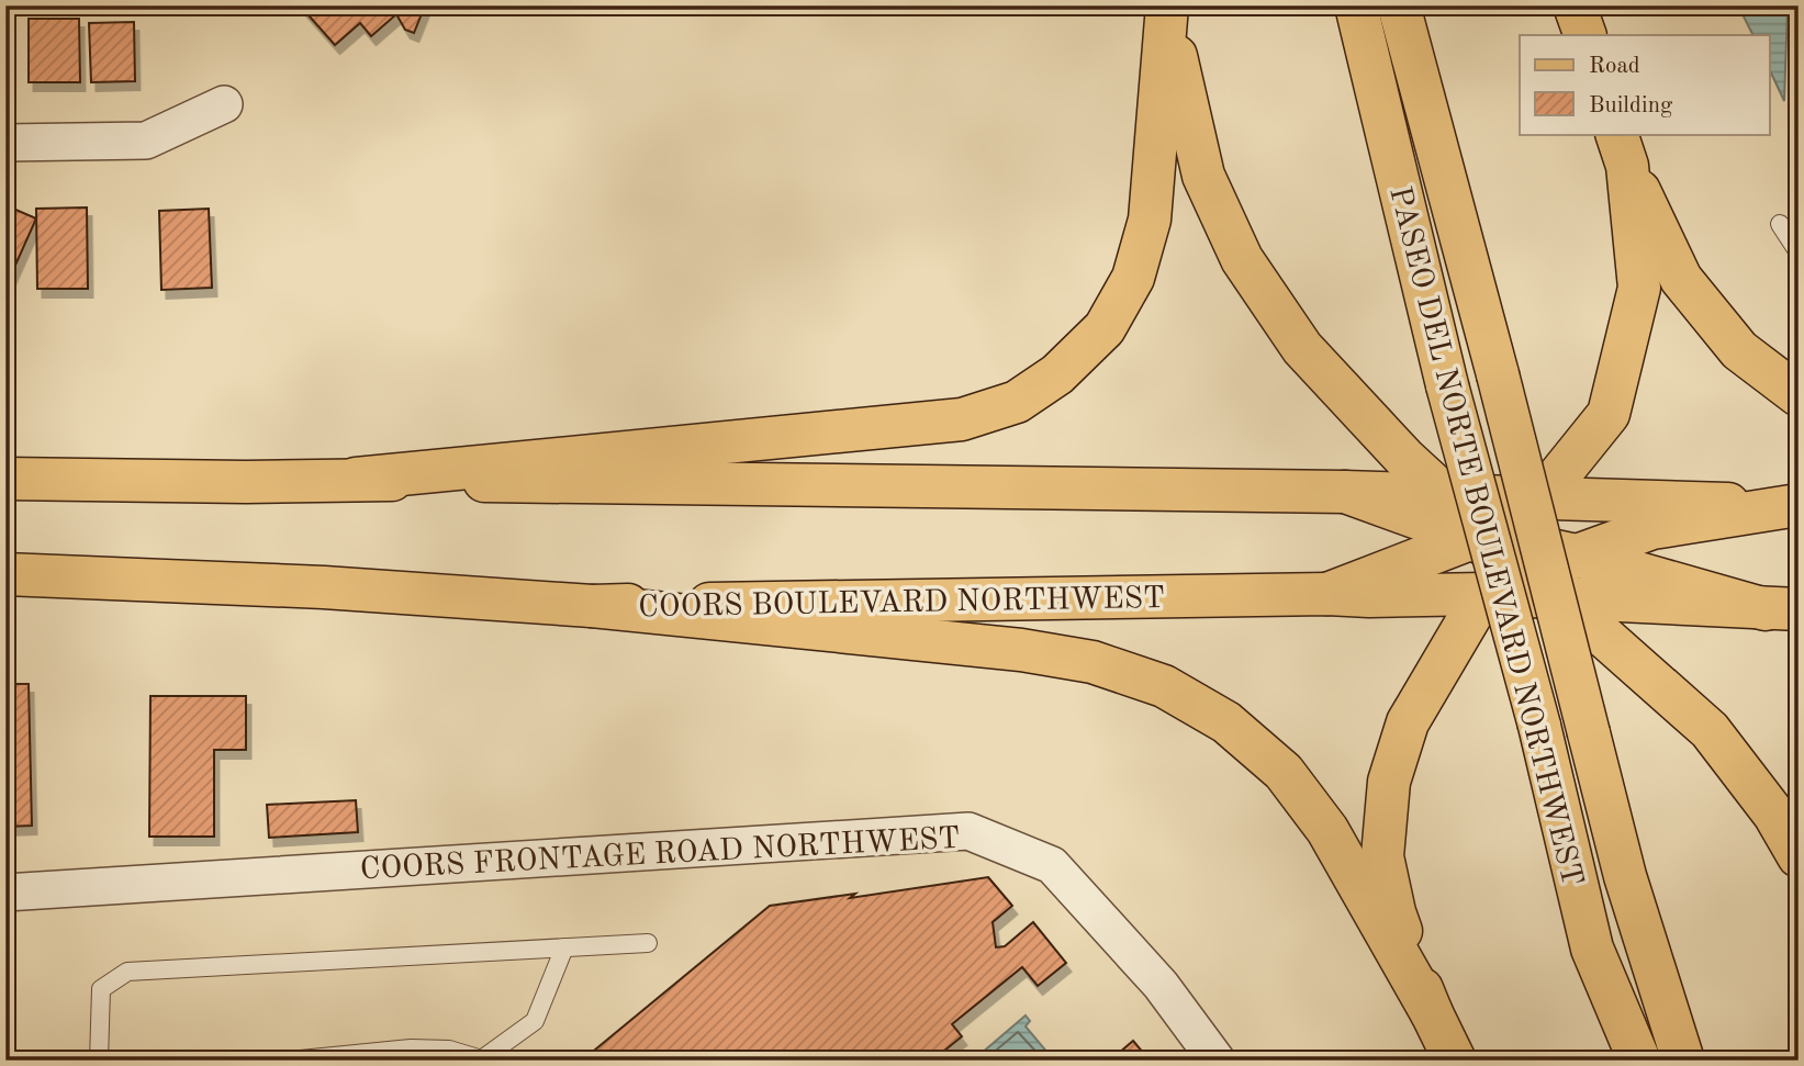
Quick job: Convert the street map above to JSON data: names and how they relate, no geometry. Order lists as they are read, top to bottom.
{
  "streets": {
    "main road": ["PASEO DEL NORTE BOULEVARD NORTHWEST", "COORS BOULEVARD NORTHWEST"],
    "street": ["COORS FRONTAGE ROAD NORTHWEST"]
  },
  "legend": ["Road", "Building"]
}
